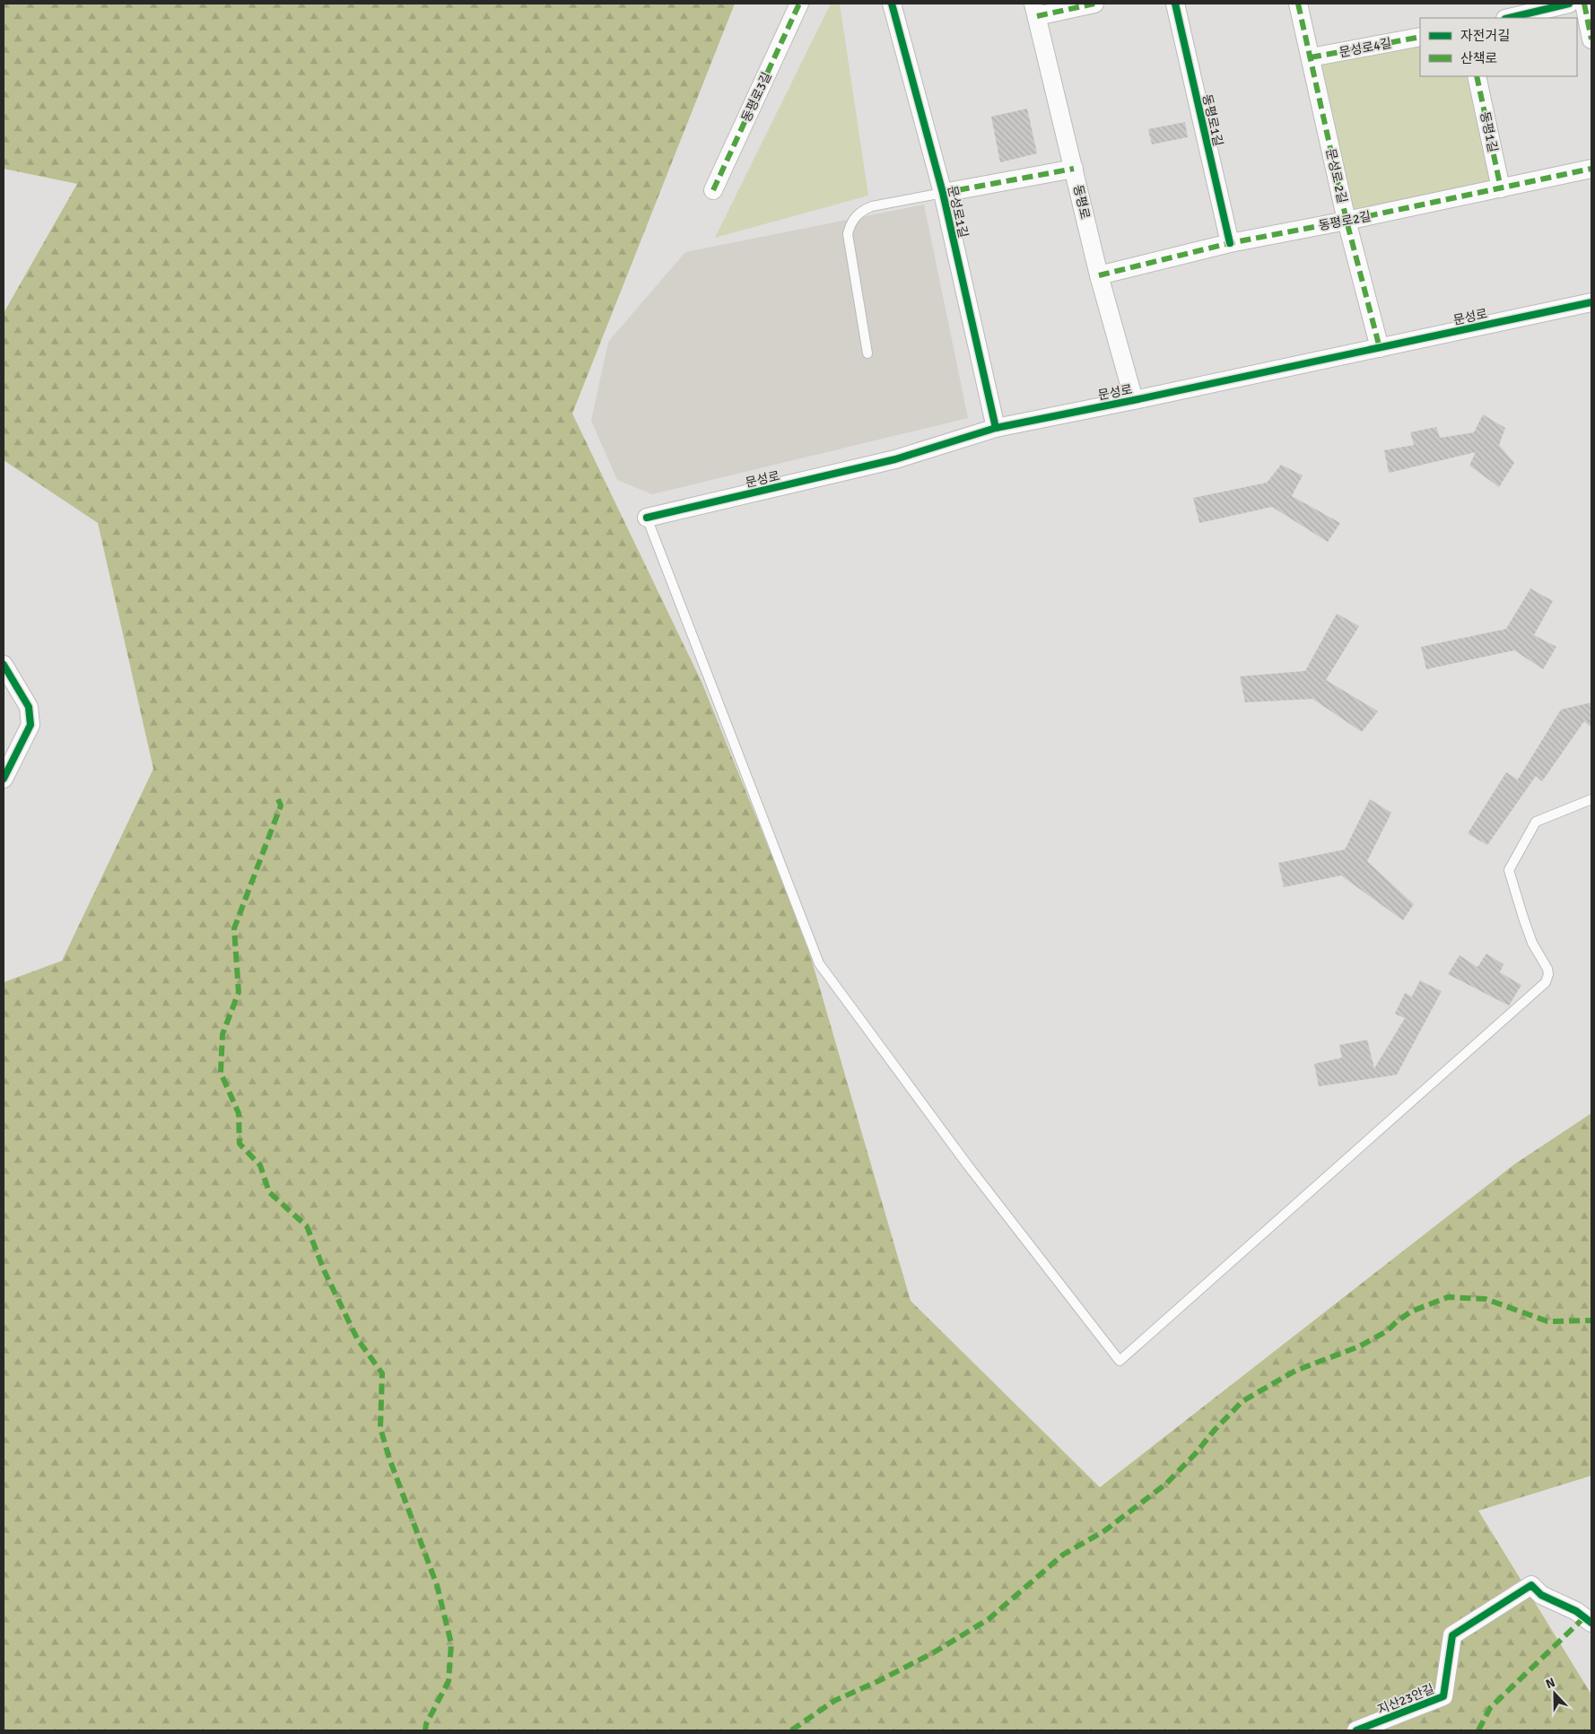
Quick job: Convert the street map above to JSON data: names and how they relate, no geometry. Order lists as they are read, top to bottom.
{
  "streets": {
    "street": [
      "문성로4길",
      "동평로3길",
      "동평로1길",
      "동평1길",
      "문성로 2길",
      "동평로",
      "문성로1길",
      "동평로2길",
      "문성로",
      "지산23안길"
    ]
  },
  "crossings": [
    ["문성로4길", "문성로 2길"],
    ["동평로1길", "동평로2길"],
    ["동평1길", "동평로2길"],
    ["문성로 2길", "동평로2길"],
    ["문성로 2길", "문성로"],
    ["동평로", "문성로1길"],
    ["동평로", "동평로2길"],
    ["동평로", "문성로"],
    ["문성로1길", "문성로"]
  ],
  "legend": ["자전거길", "산책로"],
  "north": "top"
}
